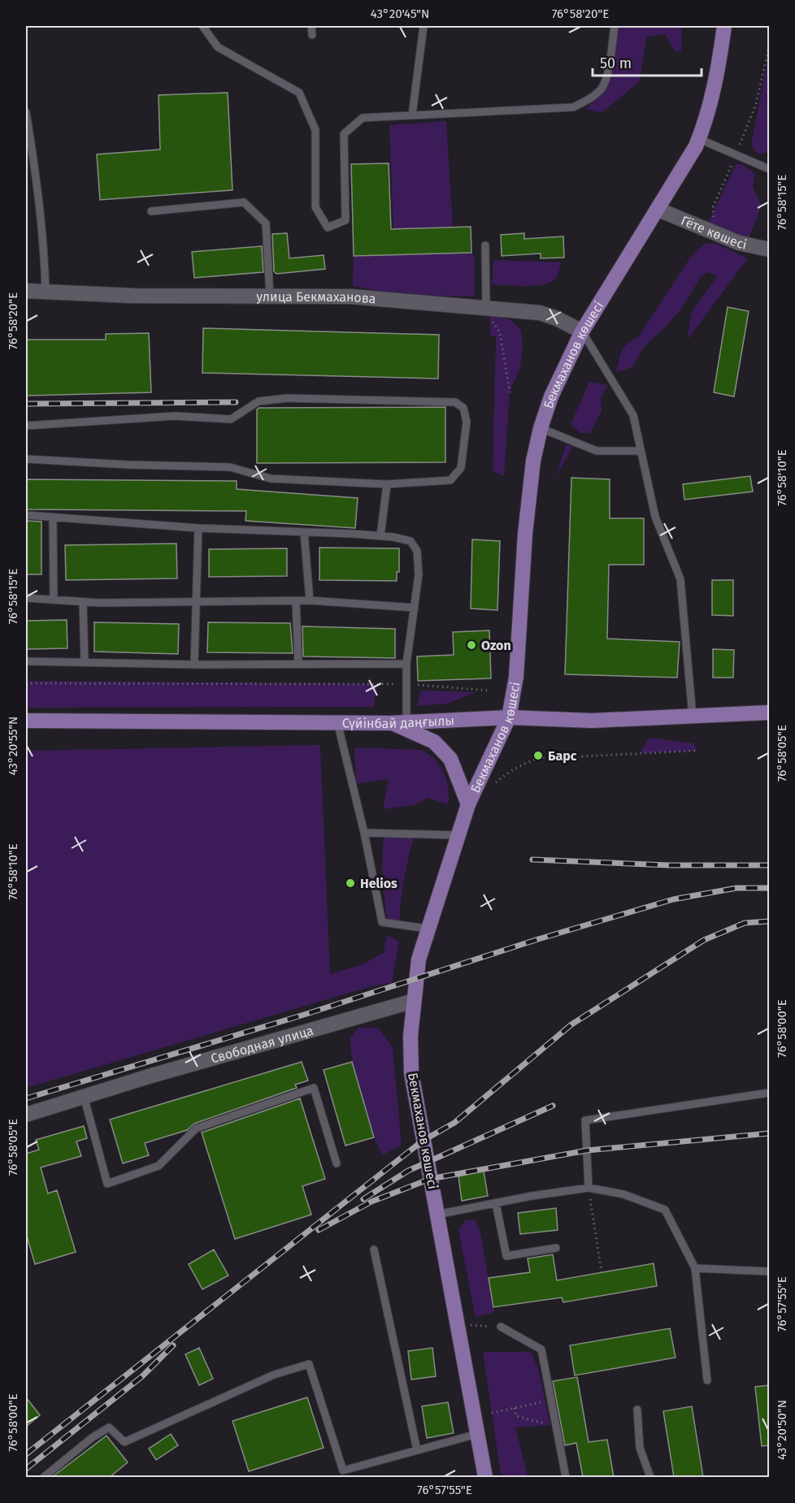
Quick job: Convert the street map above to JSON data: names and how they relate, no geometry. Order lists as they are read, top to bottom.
{
  "streets": {
    "main road": ["Бекмаханов көшесі", "Сүйінбай даңғылы"],
    "street": ["Гёте көшесі", "улица Бекмаханова", "Свободная улица"]
  },
  "crossings": [
    ["Гёте көшесі", "Бекмаханов көшесі"],
    ["улица Бекмаханова", "Бекмаханов көшесі"],
    ["Бекмаханов көшесі", "Сүйінбай даңғылы"],
    ["Бекмаханов көшесі", "Свободная улица"]
  ],
  "places": ["Ozon", "Барс", "Helios"],
  "scale_bar": "50 m",
  "coordinates": [
    "43°20'45\"N",
    "76°58'20\"E",
    "76°58'15\"E",
    "76°58'10\"E",
    "43°20'55\"N",
    "76°58'05\"E",
    "76°58'00\"E",
    "76°57'55\"E",
    "43°20'50\"N"
  ]
}
